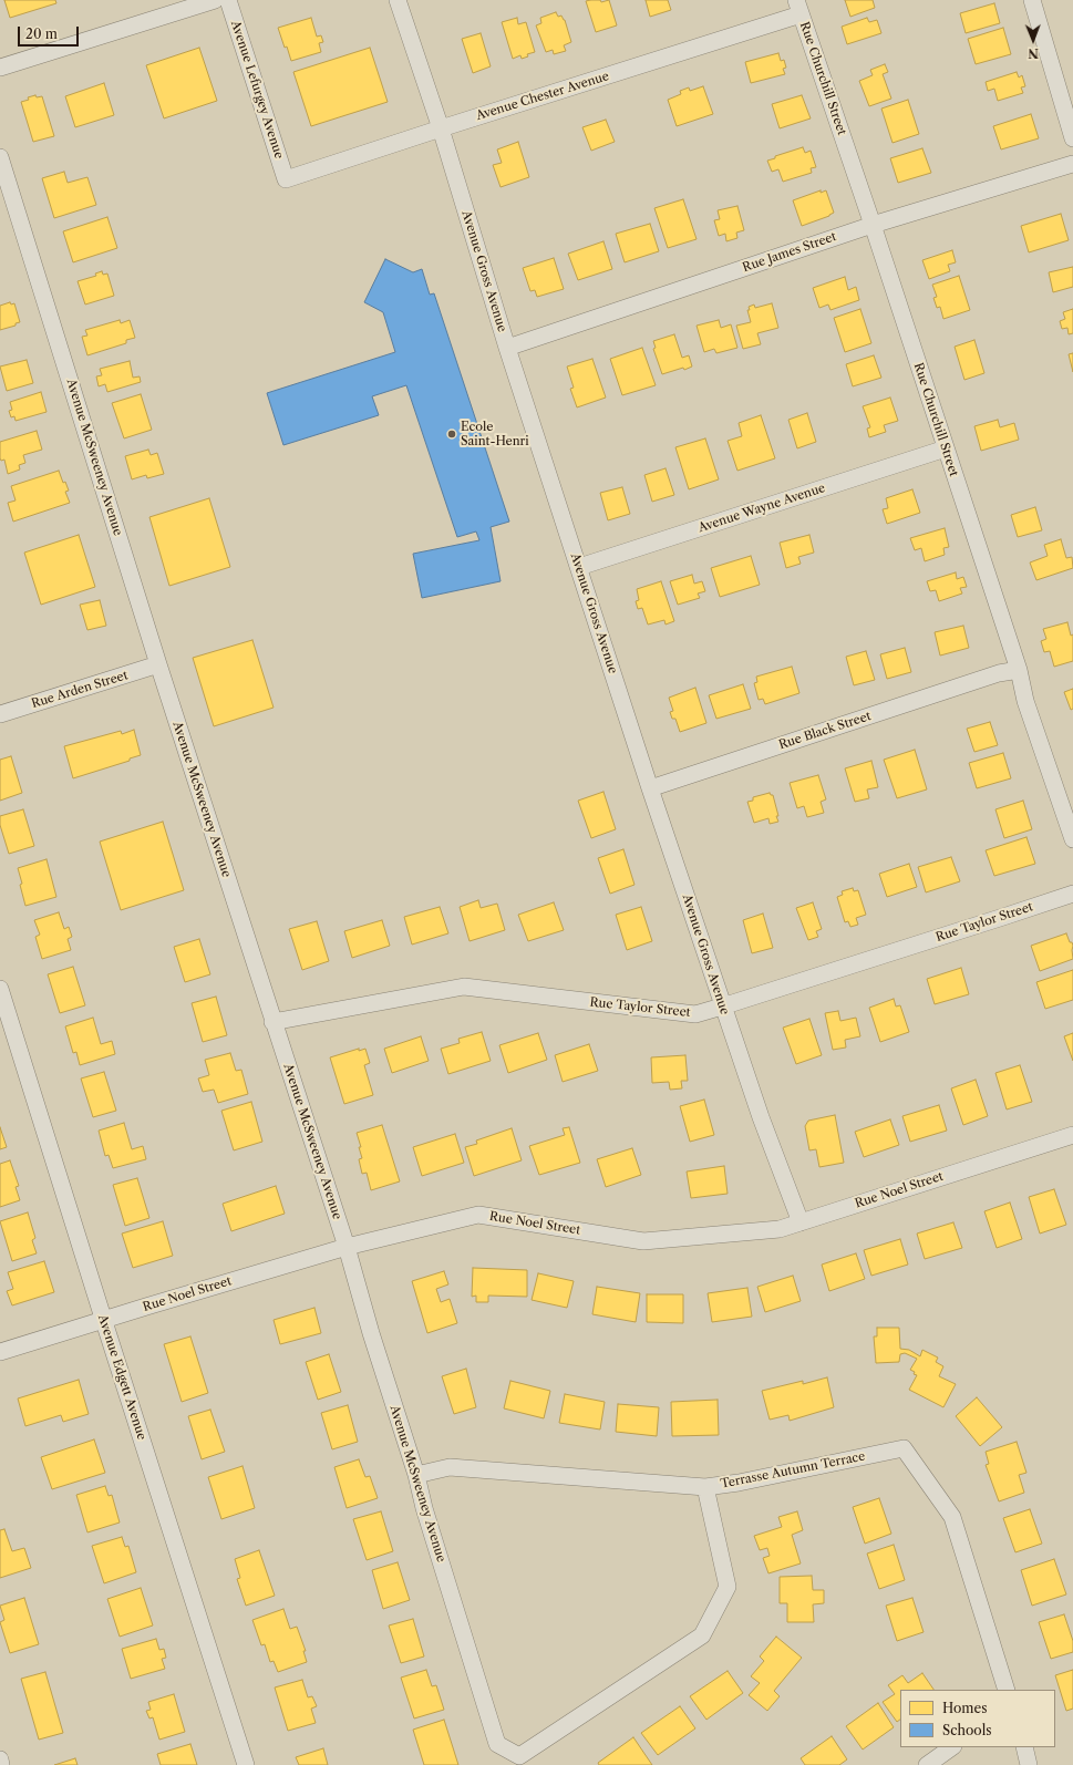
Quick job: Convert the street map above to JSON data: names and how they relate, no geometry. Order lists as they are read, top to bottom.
{
  "streets": {
    "street": [
      "Rue Churchill Street",
      "Avenue Lefurgey Avenue",
      "Avenue Chester Avenue",
      "Rue James Street",
      "Avenue Gross Avenue",
      "Avenue McSweeney Avenue",
      "Avenue Wayne Avenue",
      "Rue Arden Street",
      "Rue Black Street",
      "Rue Taylor Street",
      "Rue Noel Street",
      "Avenue Edgett Avenue",
      "Terrasse Autumn Terrace"
    ]
  },
  "crossings": [
    ["Rue Churchill Street", "Avenue Chester Avenue"],
    ["Rue Churchill Street", "Rue James Street"],
    ["Rue Churchill Street", "Avenue Wayne Avenue"],
    ["Rue Churchill Street", "Rue Black Street"],
    ["Avenue Lefurgey Avenue", "Avenue Chester Avenue"],
    ["Avenue Chester Avenue", "Avenue Gross Avenue"],
    ["Rue James Street", "Avenue Gross Avenue"],
    ["Avenue Gross Avenue", "Avenue Wayne Avenue"],
    ["Avenue Gross Avenue", "Rue Black Street"],
    ["Avenue Gross Avenue", "Rue Taylor Street"],
    ["Avenue Gross Avenue", "Rue Noel Street"],
    ["Avenue McSweeney Avenue", "Rue Arden Street"],
    ["Avenue McSweeney Avenue", "Rue Taylor Street"],
    ["Avenue McSweeney Avenue", "Rue Noel Street"],
    ["Avenue McSweeney Avenue", "Terrasse Autumn Terrace"],
    ["Rue Noel Street", "Avenue Edgett Avenue"]
  ],
  "places": ["Ecole Saint-Henri"],
  "legend": ["Homes", "Schools"],
  "scale_bar": "20 m",
  "north": "bottom"
}
